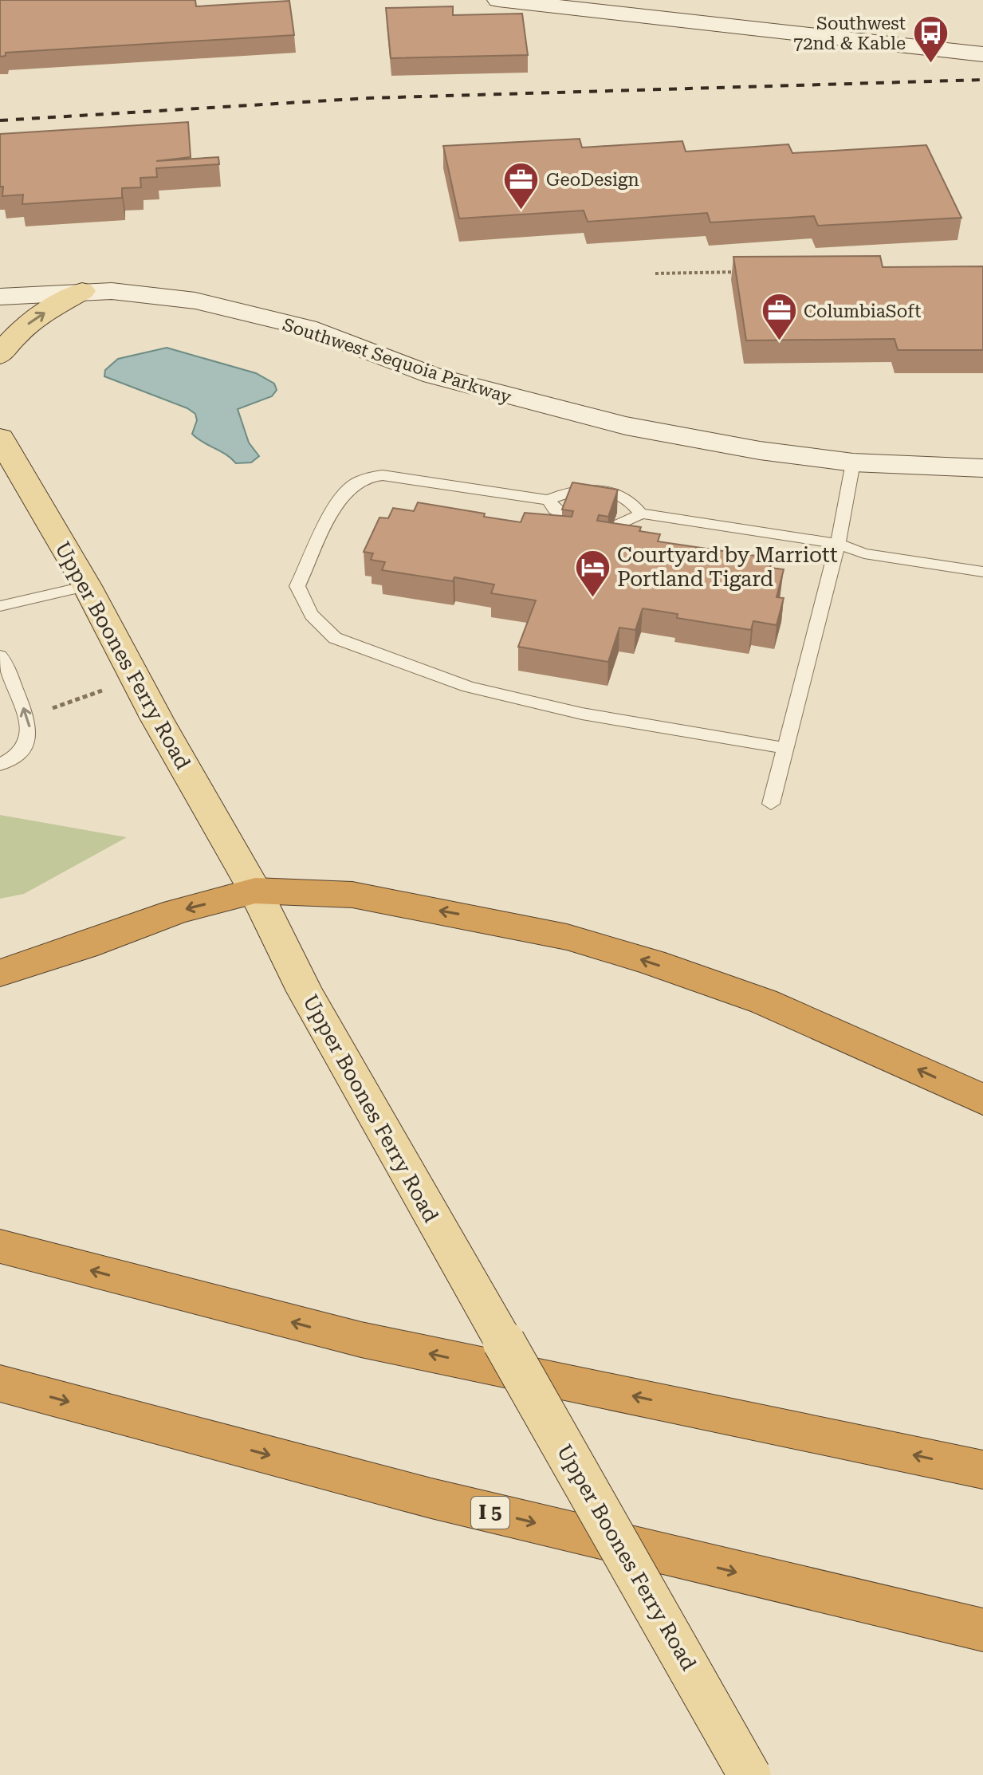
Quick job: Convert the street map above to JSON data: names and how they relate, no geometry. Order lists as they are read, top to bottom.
{
  "streets": {
    "highway": ["I 5"],
    "main road": ["Upper Boones Ferry Road"],
    "street": ["Southwest Sequoia Parkway"]
  },
  "places": {
    "bus stop": ["Southwest 72nd & Kable"],
    "office": ["GeoDesign", "ColumbiaSoft"],
    "hotel": ["Courtyard by Marriott Portland Tigard"]
  }
}
